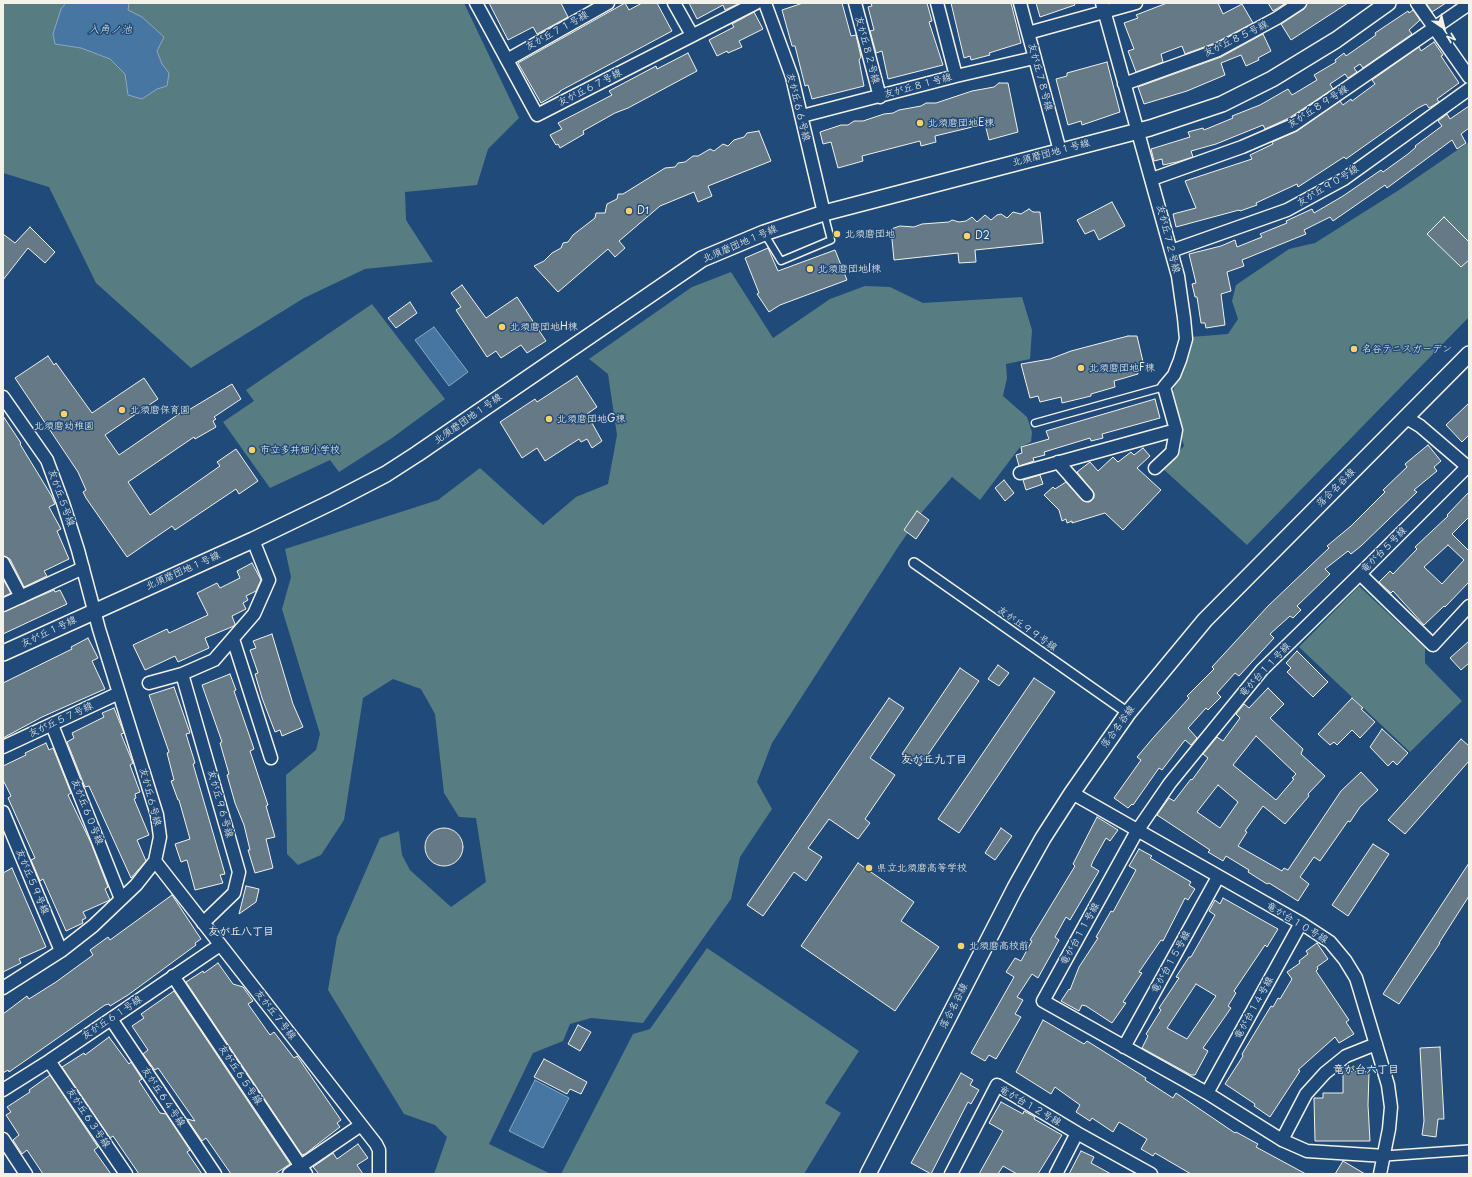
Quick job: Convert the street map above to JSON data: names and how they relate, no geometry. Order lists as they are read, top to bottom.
{
  "streets": {
    "street": [
      "友が丘７１号線",
      "友が丘８５号線",
      "友が丘８２号線",
      "友が丘７８号線",
      "友が丘８１号線",
      "友が丘６７号線",
      "友が丘６６号線",
      "友が丘８９号線",
      "北須磨団地１号線",
      "友が丘９０号線",
      "友が丘７２号線",
      "落合名谷線",
      "友が丘５号線",
      "竜が台５号線",
      "友が丘９９号線",
      "友が丘１号線",
      "竜が台１１号線",
      "友が丘５７号線",
      "友が丘６号線",
      "友が丘９６号線",
      "友が丘６０号線",
      "友が丘５９号線",
      "竜が台１０号線",
      "竜が台１５号線",
      "竜が台１４号線",
      "友が丘７号線",
      "友が丘６１号線",
      "友が丘６５号線",
      "友が丘６４号線",
      "竜が台１２号線",
      "友が丘６３号線"
    ]
  },
  "crossings": [
    ["友が丘７１号線", "友が丘６７号線"],
    ["友が丘８５号線", "友が丘７２号線"],
    ["友が丘８２号線", "友が丘８１号線"],
    ["友が丘７８号線", "友が丘８１号線"],
    ["友が丘７８号線", "北須磨団地１号線"],
    ["友が丘８１号線", "友が丘６６号線"],
    ["友が丘６６号線", "北須磨団地１号線"],
    ["友が丘８９号線", "友が丘７２号線"],
    ["北須磨団地１号線", "友が丘７２号線"],
    ["北須磨団地１号線", "友が丘５号線"],
    ["北須磨団地１号線", "友が丘１号線"],
    ["北須磨団地１号線", "友が丘６号線"],
    ["友が丘９０号線", "友が丘７２号線"],
    ["落合名谷線", "友が丘９９号線"],
    ["落合名谷線", "竜が台１０号線"],
    ["友が丘５号線", "友が丘１号線"],
    ["友が丘５号線", "友が丘６号線"],
    ["竜が台５号線", "竜が台１１号線"],
    ["友が丘１号線", "友が丘６号線"],
    ["竜が台１１号線", "竜が台１０号線"],
    ["竜が台１１号線", "竜が台１５号線"],
    ["竜が台１１号線", "竜が台１４号線"],
    ["友が丘５７号線", "友が丘６号線"],
    ["友が丘５７号線", "友が丘６０号線"],
    ["友が丘６号線", "友が丘６０号線"],
    ["友が丘６号線", "友が丘５９号線"],
    ["友が丘６号線", "友が丘７号線"],
    ["友が丘９６号線", "友が丘７号線"],
    ["竜が台１０号線", "竜が台１５号線"],
    ["竜が台１０号線", "竜が台１４号線"],
    ["友が丘７号線", "友が丘６１号線"],
    ["友が丘６１号線", "友が丘６５号線"],
    ["友が丘６１号線", "友が丘６４号線"],
    ["友が丘６１号線", "友が丘６３号線"]
  ],
  "districts": ["友が丘九丁目", "友が丘八丁目", "竜が台六丁目"],
  "water": ["入角ノ池"],
  "places": [
    "北須磨団地E棟",
    "D1",
    "北須磨団地",
    "D2",
    "北須磨団地I棟",
    "北須磨団地H棟",
    "名谷テニスガーデン",
    "北須磨団地F棟",
    "北須磨保育園",
    "北須磨幼稚園",
    "北須磨団地G棟",
    "市立多井畑小学校",
    "県立北須磨高等学校",
    "北須磨高校前"
  ],
  "north": "bottom right"
}
